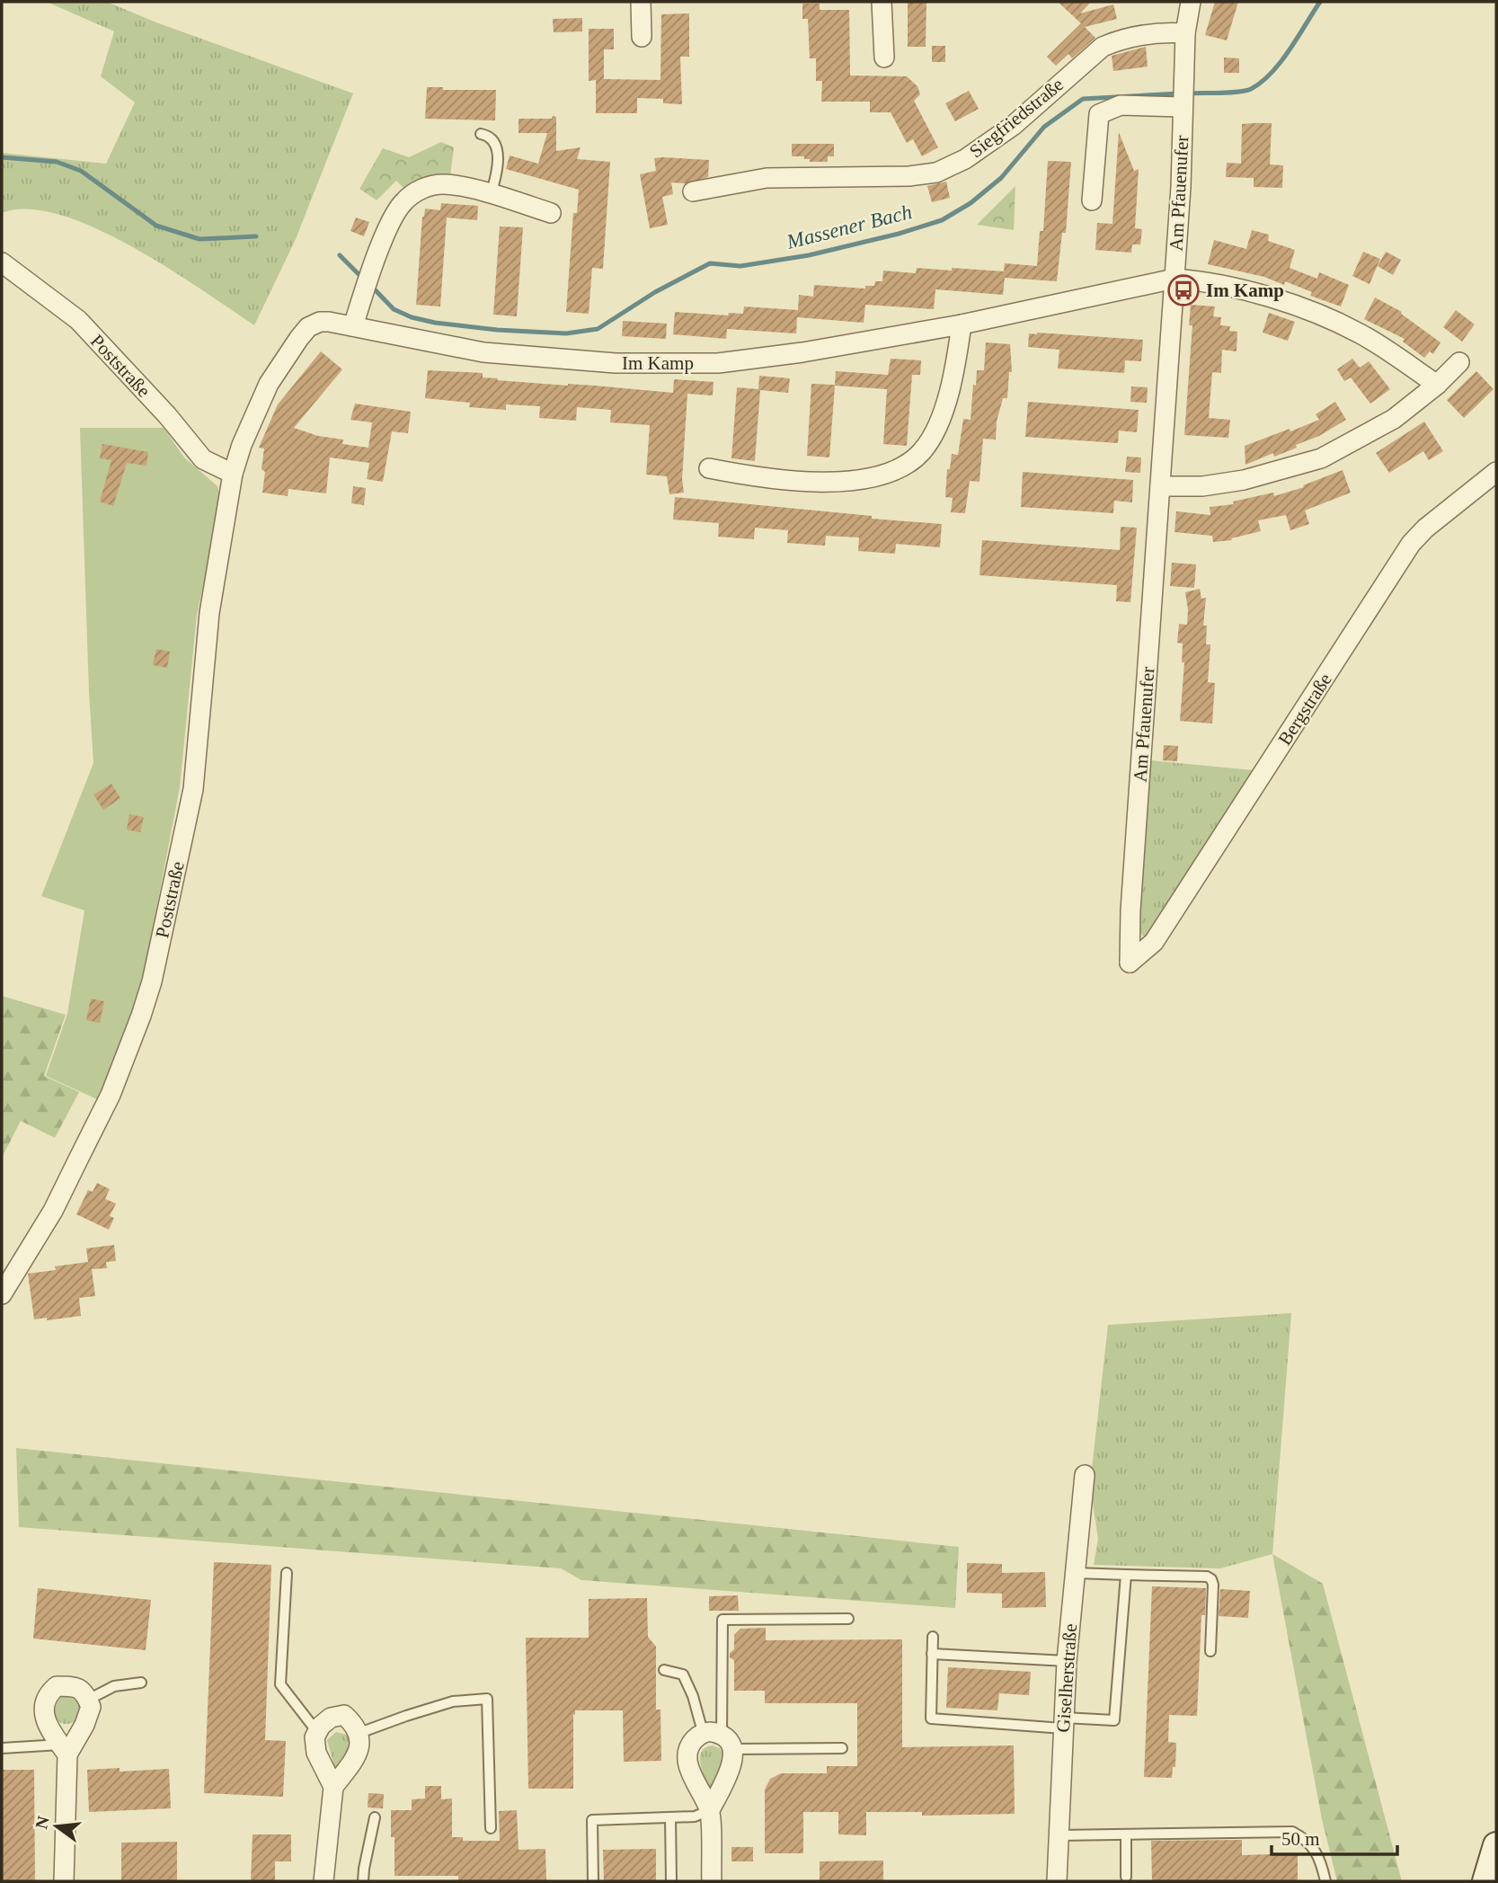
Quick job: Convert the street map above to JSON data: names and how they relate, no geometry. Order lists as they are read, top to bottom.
{
  "streets": {
    "street": [
      "Siegfriedstraße",
      "Am Pfauenufer",
      "Im Kamp",
      "Poststraße",
      "Bergstraße",
      "Giselherstraße"
    ]
  },
  "crossings": [
    ["Siegfriedstraße", "Am Pfauenufer"],
    ["Am Pfauenufer", "Im Kamp"],
    ["Am Pfauenufer", "Bergstraße"],
    ["Im Kamp", "Poststraße"]
  ],
  "water": ["Massener Bach"],
  "places": {
    "bus stop": ["Im Kamp"]
  },
  "scale_bar": "50 m",
  "north": "left"
}
